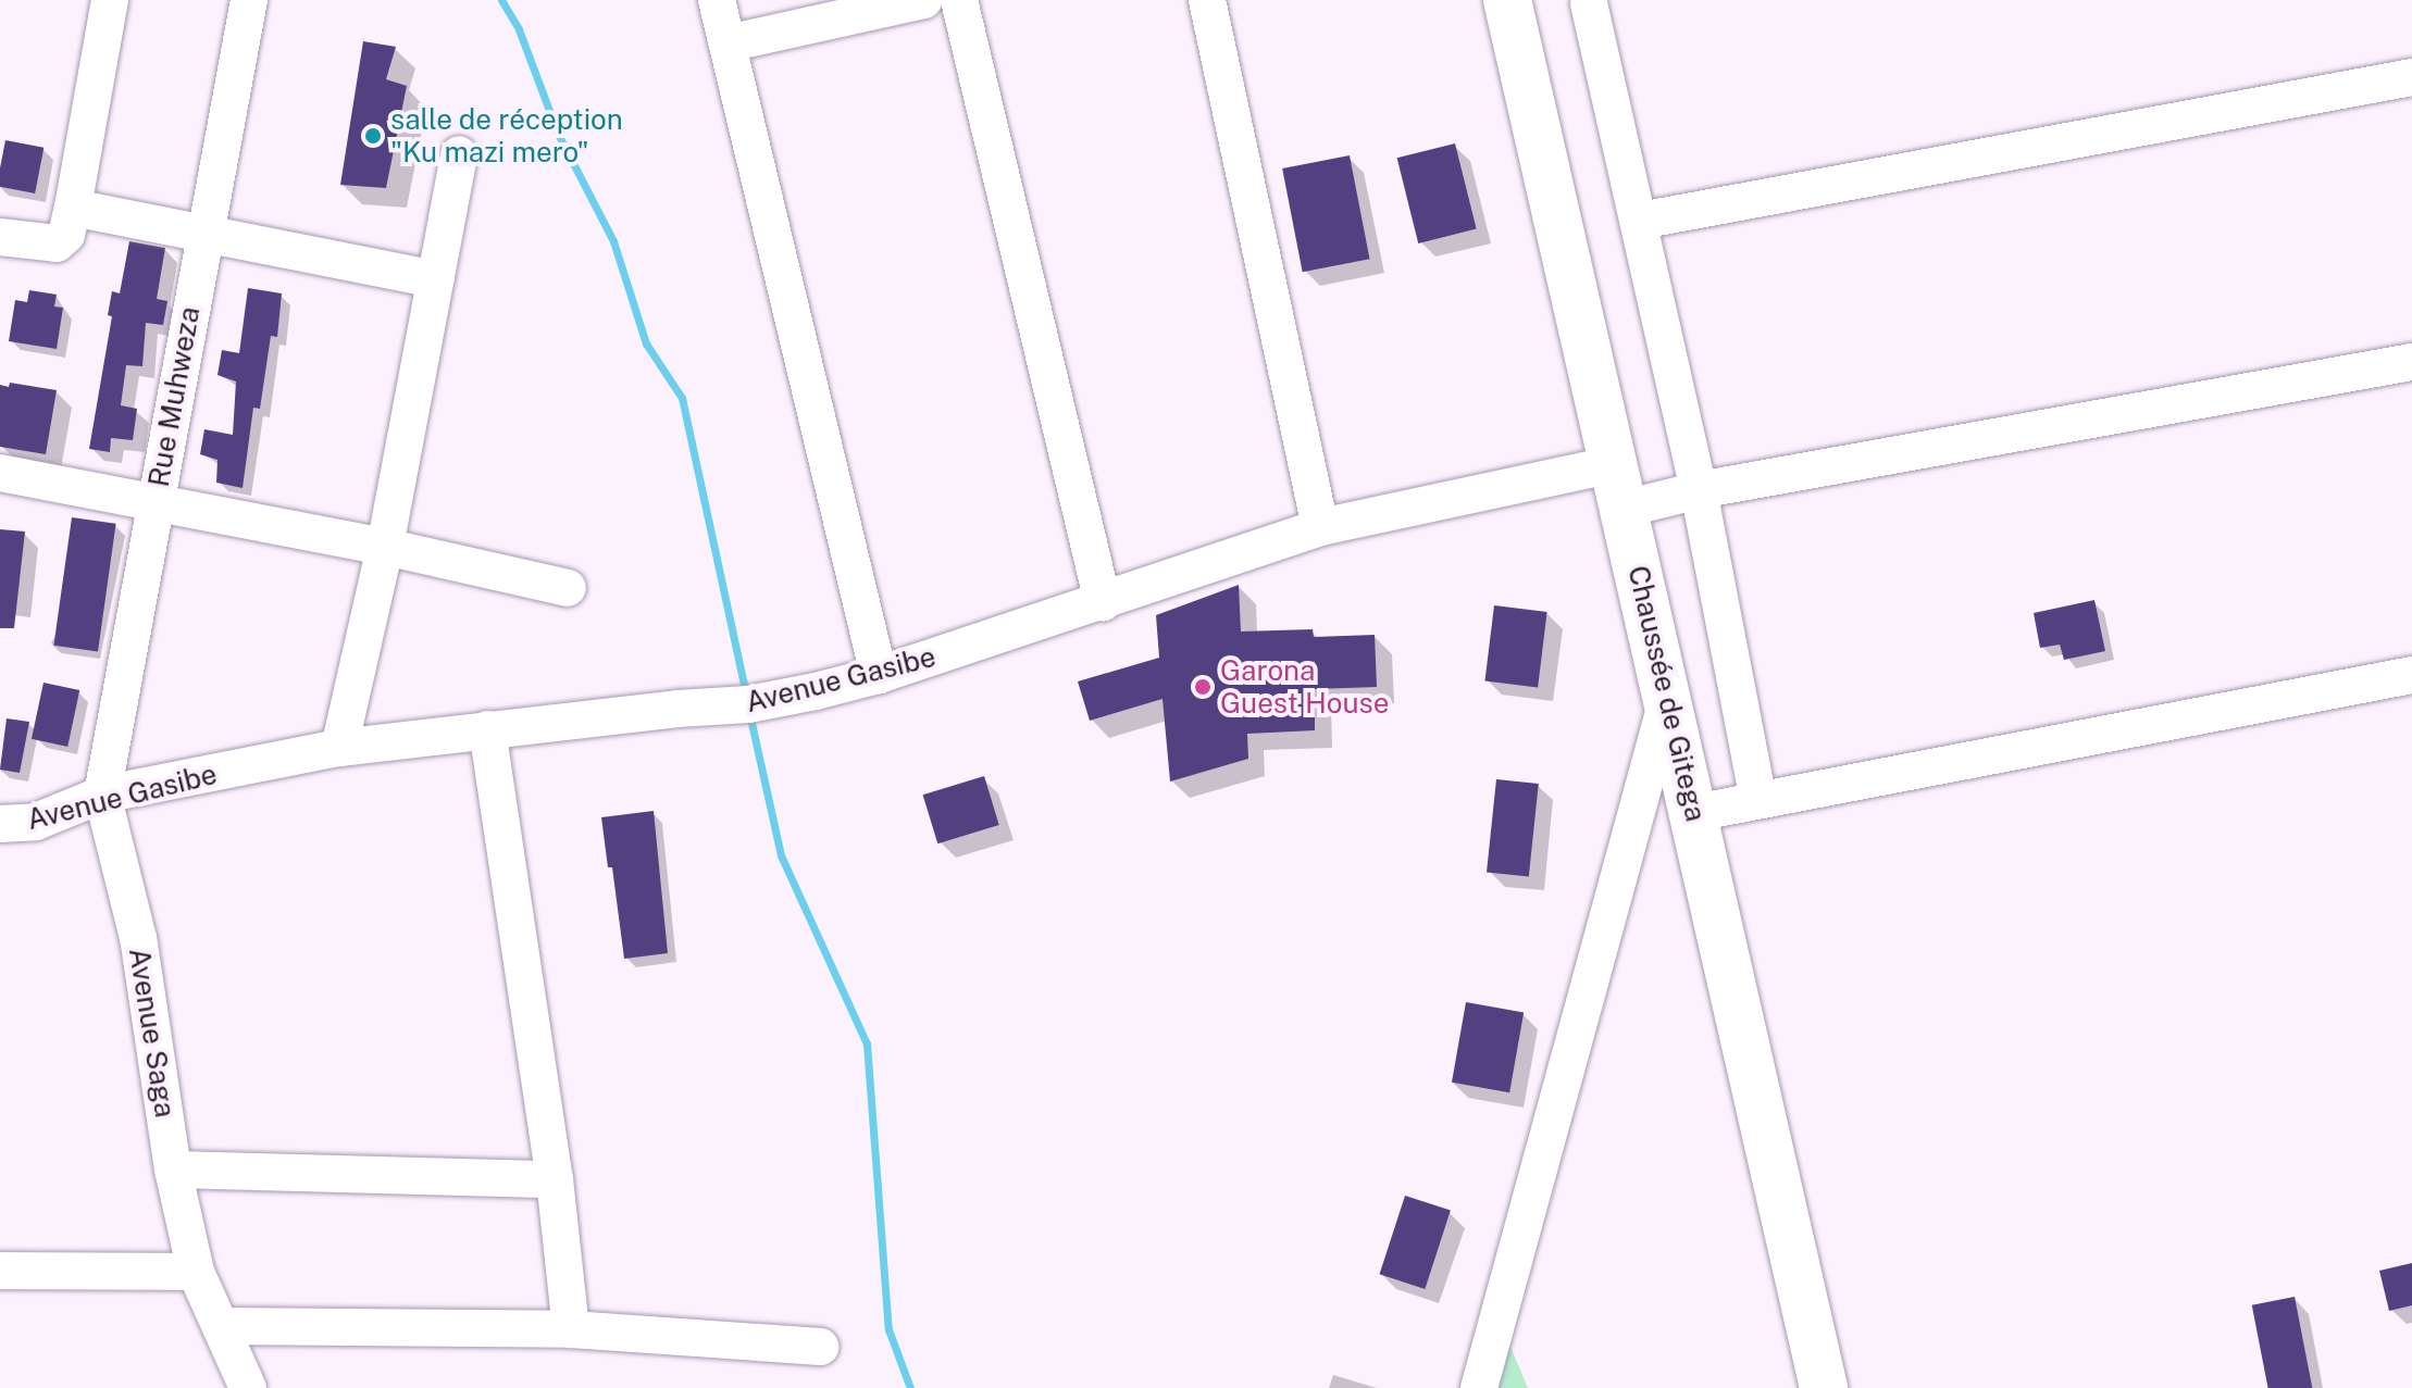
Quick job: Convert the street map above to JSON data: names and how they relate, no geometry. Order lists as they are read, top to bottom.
{
  "streets": {
    "main road": ["Chaussée de Gitega"],
    "street": ["Rue Muhweza", "Avenue Gasibe", "Avenue Saga"]
  },
  "crossings": [
    ["Rue Muhweza", "Avenue Gasibe"],
    ["Rue Muhweza", "Avenue Saga"],
    ["Avenue Gasibe", "Chaussée de Gitega"],
    ["Avenue Gasibe", "Avenue Saga"]
  ],
  "places": ["salle de réception \"Ku mazi mero\"", "Garona Guest House"]
}
